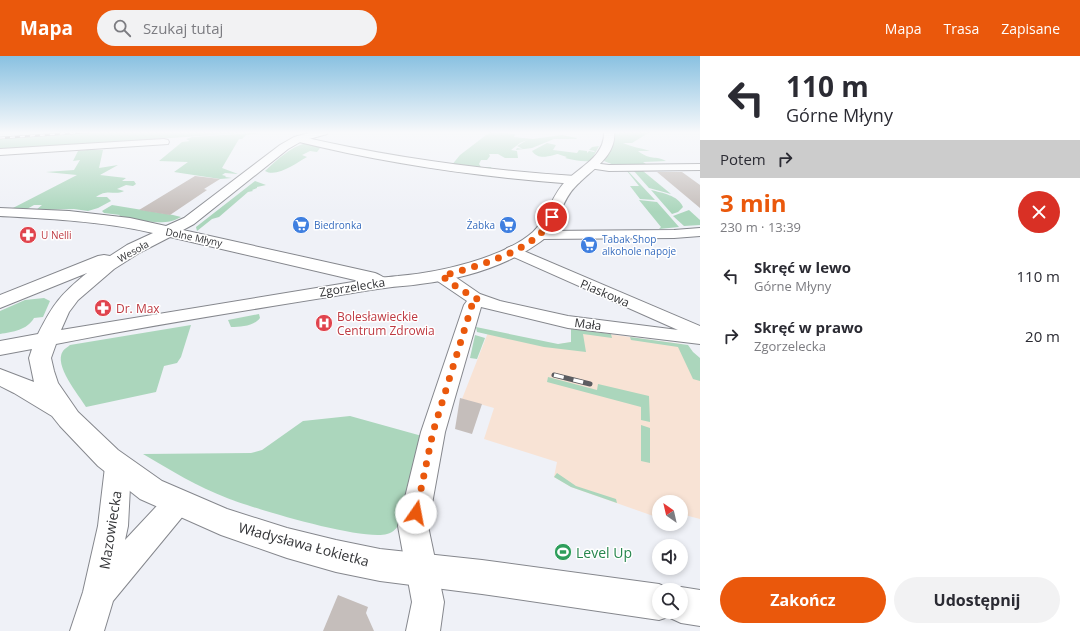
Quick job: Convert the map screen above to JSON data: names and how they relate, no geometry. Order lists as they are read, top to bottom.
{
  "streets": {
    "street": [
      "Dolne Młyny",
      "Wesoła",
      "Zgorzelecka",
      "Piaskowa",
      "Mała",
      "Mazowiecka",
      "Władysława Łokietka"
    ]
  },
  "crossings": [
    ["Dolne Młyny", "Wesoła"],
    ["Dolne Młyny", "Zgorzelecka"],
    ["Wesoła", "Zgorzelecka"],
    ["Wesoła", "Władysława Łokietka"],
    ["Zgorzelecka", "Piaskowa"],
    ["Zgorzelecka", "Mała"],
    ["Zgorzelecka", "Władysława Łokietka"],
    ["Mazowiecka", "Władysława Łokietka"]
  ],
  "places": {
    "supermarket": ["Biedronka", "Żabka", "Tabak Shop alkohole napoje"],
    "pharmacy": ["U Nelli", "Dr. Max"],
    "hospital": ["Bolesławieckie Centrum Zdrowia"],
    "sports": ["Level Up"]
  },
  "north": "top left",
  "page": {
    "header": "Mapa",
    "search": "Szukaj tutaj",
    "nav": ["Mapa", "Trasa", "Zapisane"],
    "turn": ["110 m", "Górne Młyny"],
    "then": "Potem",
    "heading": ["3 min", "230 m · 13:39"],
    "list": [
      {
        "name": "Skręć w lewo",
        "note": "Górne Młyny",
        "value": "110 m"
      },
      {
        "name": "Skręć w prawo",
        "note": "Zgorzelecka",
        "value": "20 m"
      }
    ],
    "buttons": ["Zakończ", "Udostępnij"]
  }
}
